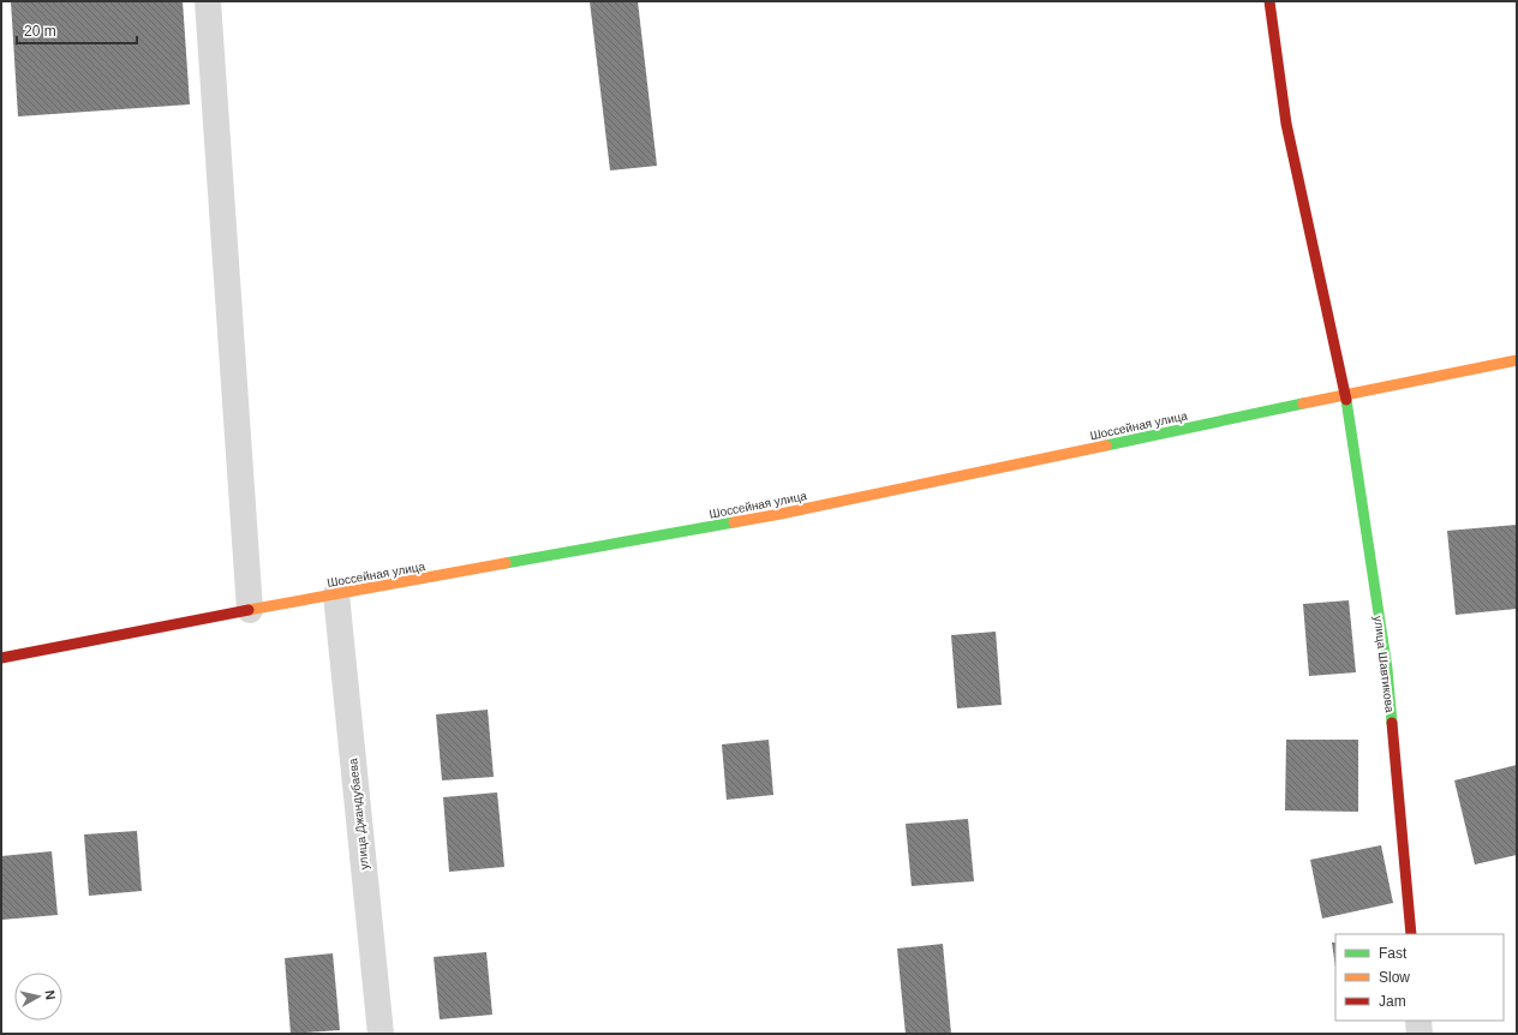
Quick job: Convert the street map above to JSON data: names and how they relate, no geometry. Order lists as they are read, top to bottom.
{
  "streets": {
    "main road": ["Шоссейная улица", "улица Шавтикова"],
    "street": ["улица Джандубаева"]
  },
  "crossings": [
    ["Шоссейная улица", "улица Шавтикова"],
    ["Шоссейная улица", "улица Джандубаева"]
  ],
  "legend": ["Fast", "Slow", "Jam"],
  "scale_bar": "20 m",
  "north": "right"
}
